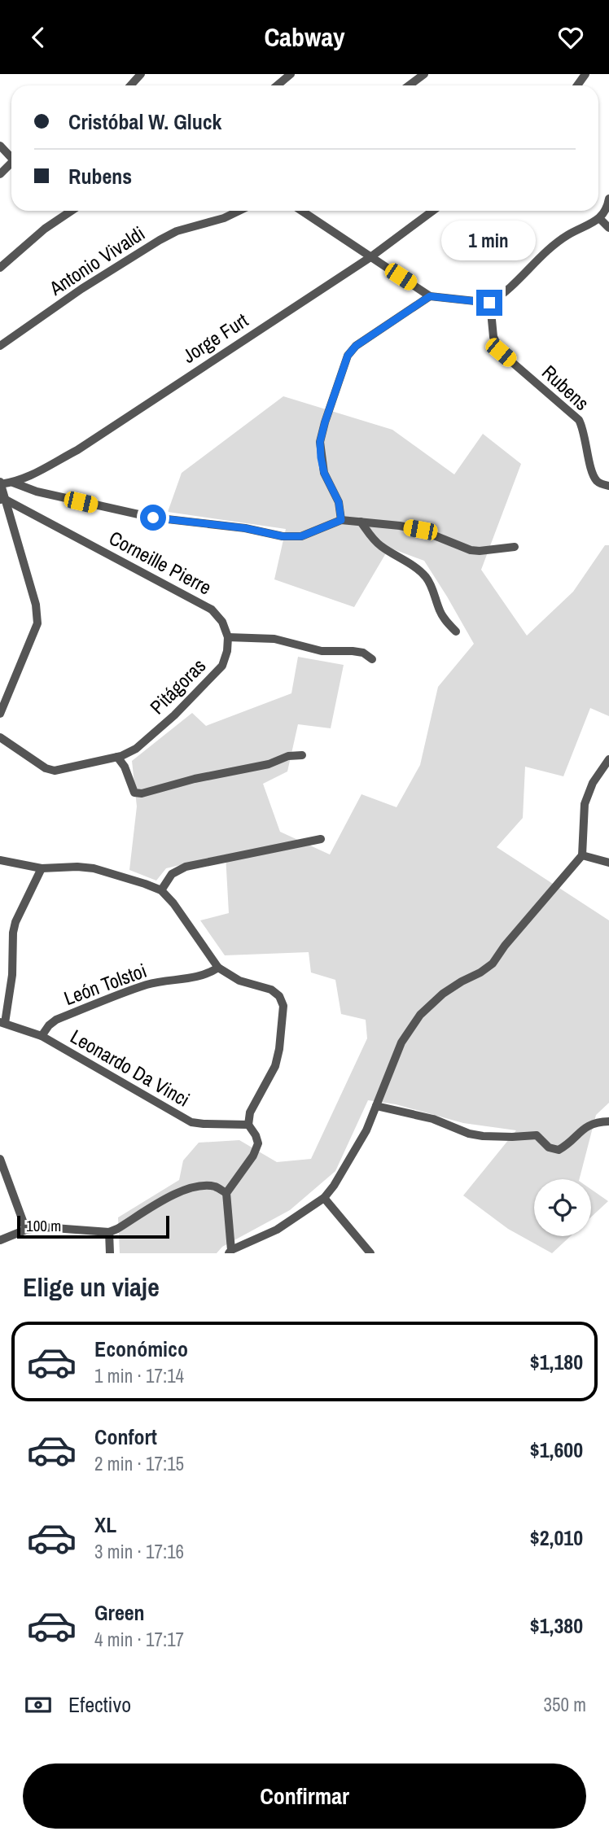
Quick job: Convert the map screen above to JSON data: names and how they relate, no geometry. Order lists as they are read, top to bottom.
{
  "streets": {
    "street": [
      "Antonio Vivaldi",
      "Jorge Furt",
      "Rubens",
      "Corneille Pierre",
      "Pitágoras",
      "León Tolstoi",
      "Leonardo Da Vinci"
    ]
  },
  "crossings": [
    ["Corneille Pierre", "Pitágoras"],
    ["León Tolstoi", "Leonardo Da Vinci"]
  ],
  "scale_bar": "100 m",
  "page": {
    "header": "Cabway",
    "banner": ["Cristóbal W. Gluck", "Rubens"],
    "bubble": "1 min",
    "scale": "100 m",
    "heading": "Elige un viaje",
    "list": [
      {
        "name": "Económico",
        "note": "1 min · 17:14",
        "value": "$1,180"
      },
      {
        "name": "Confort",
        "note": "2 min · 17:15",
        "value": "$1,600"
      },
      {
        "name": "XL",
        "note": "3 min · 17:16",
        "value": "$2,010"
      },
      {
        "name": "Green",
        "note": "4 min · 17:17",
        "value": "$1,380"
      }
    ],
    "pay": ["Efectivo", "350 m"],
    "buttons": "Confirmar"
  }
}
